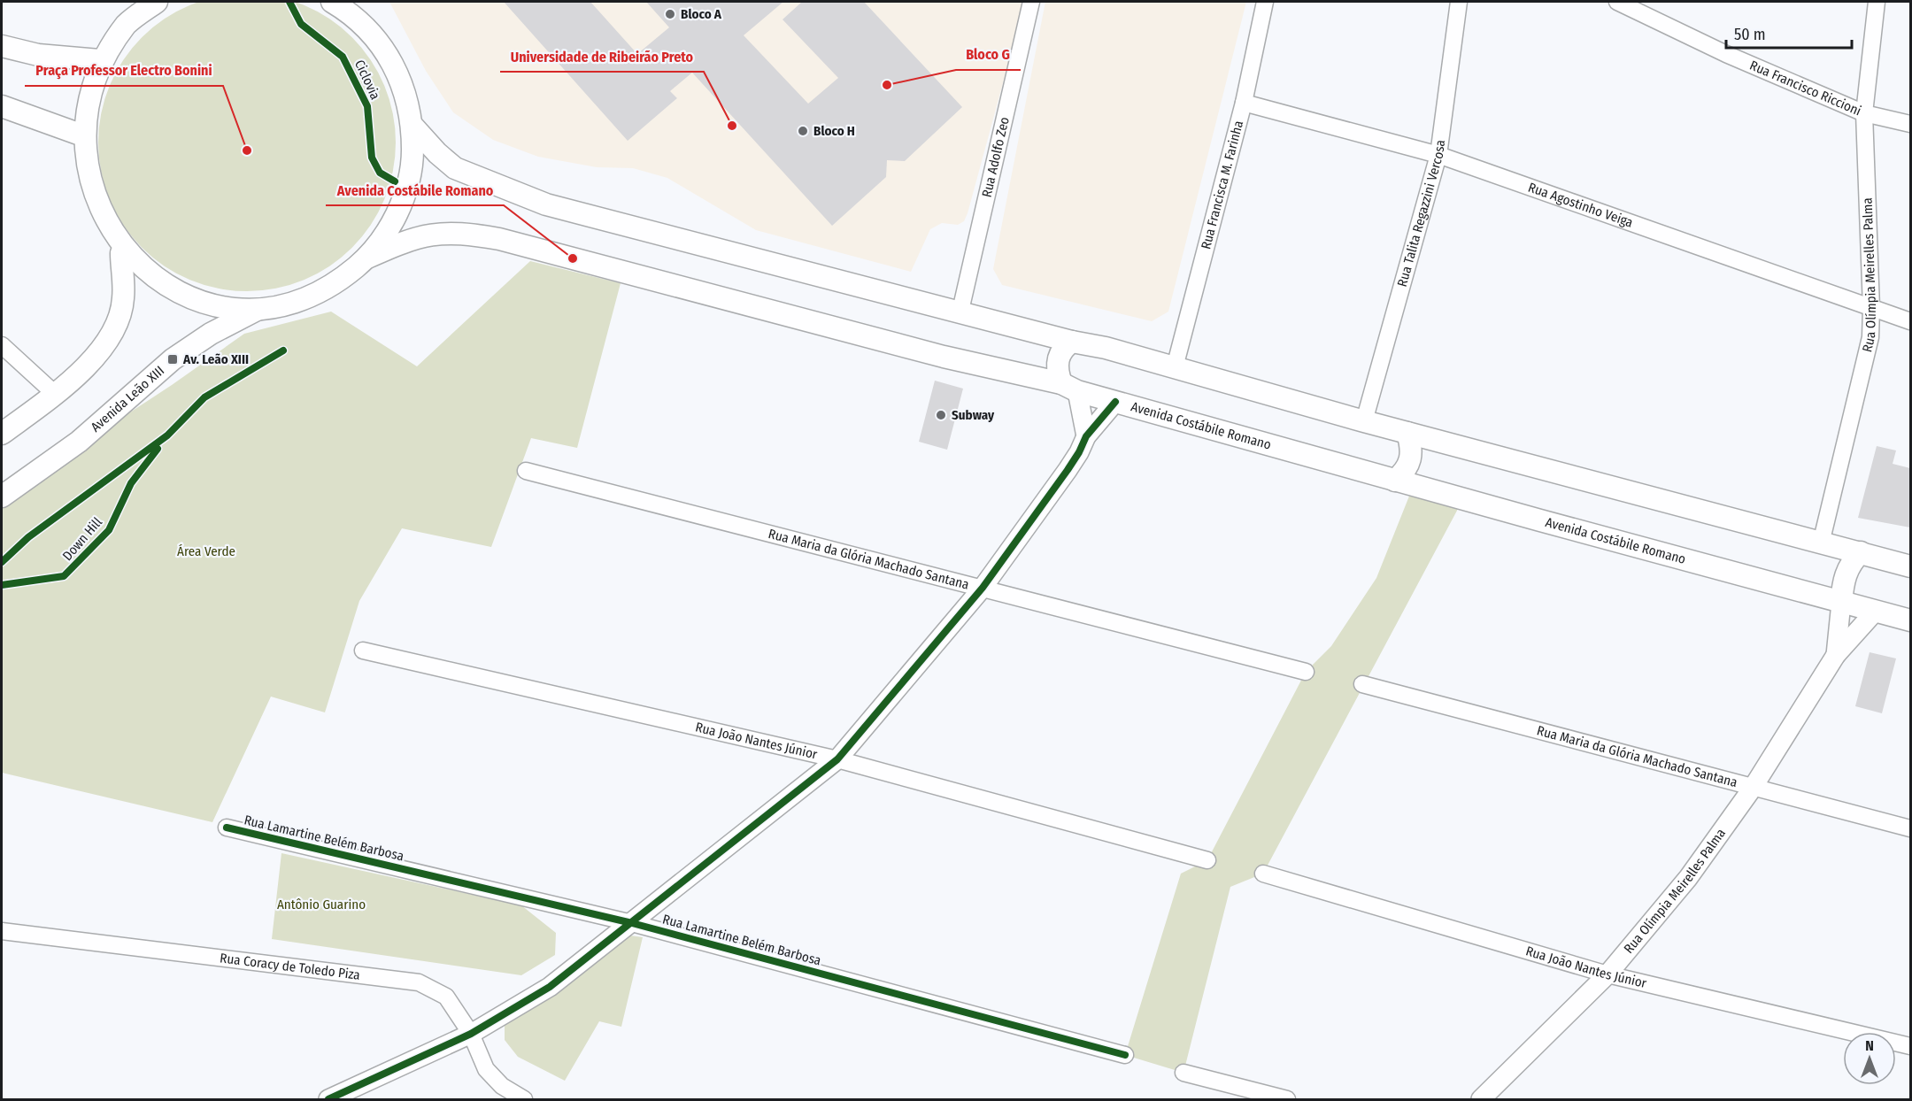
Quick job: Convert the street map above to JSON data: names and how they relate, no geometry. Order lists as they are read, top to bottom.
{
  "streets": {
    "main road": ["Avenida Leão XIII", "Avenida Costábile Romano"],
    "street": [
      "Rua Francisco Riccioni",
      "Rua Adolfo Zeo",
      "Rua Francisca M. Farinha",
      "Rua Agostinho Veiga",
      "Rua Talita Regazzini Vercosa",
      "Rua Olímpia Meirelles Palma",
      "Rua Maria da Glória Machado Santana",
      "Rua João Nantes Júnior",
      "Rua Lamartine Belém Barbosa",
      "Rua Coracy de Toledo Piza"
    ],
    "cycle path": ["Ciclovia", "Down Hill"]
  },
  "crossings": [
    ["Rua Francisco Riccioni", "Rua Olímpia Meirelles Palma"],
    ["Rua Francisca M. Farinha", "Rua Agostinho Veiga"],
    ["Rua Agostinho Veiga", "Rua Talita Regazzini Vercosa"],
    ["Rua Agostinho Veiga", "Rua Olímpia Meirelles Palma"],
    ["Rua Olímpia Meirelles Palma", "Avenida Costábile Romano"],
    ["Rua Olímpia Meirelles Palma", "Rua Maria da Glória Machado Santana"],
    ["Rua Olímpia Meirelles Palma", "Rua João Nantes Júnior"]
  ],
  "parks": ["Área Verde", "Antônio Guarino"],
  "places": {
    "other": [
      "Bloco A",
      "Bloco G",
      "Universidade de Ribeirão Preto",
      "Bloco H",
      "Praça Professor Electro Bonini",
      "Avenida Costábile Romano",
      "Subway"
    ],
    "transit": ["Av. Leão XIII"]
  },
  "scale_bar": "50 m",
  "north": "top"
}
